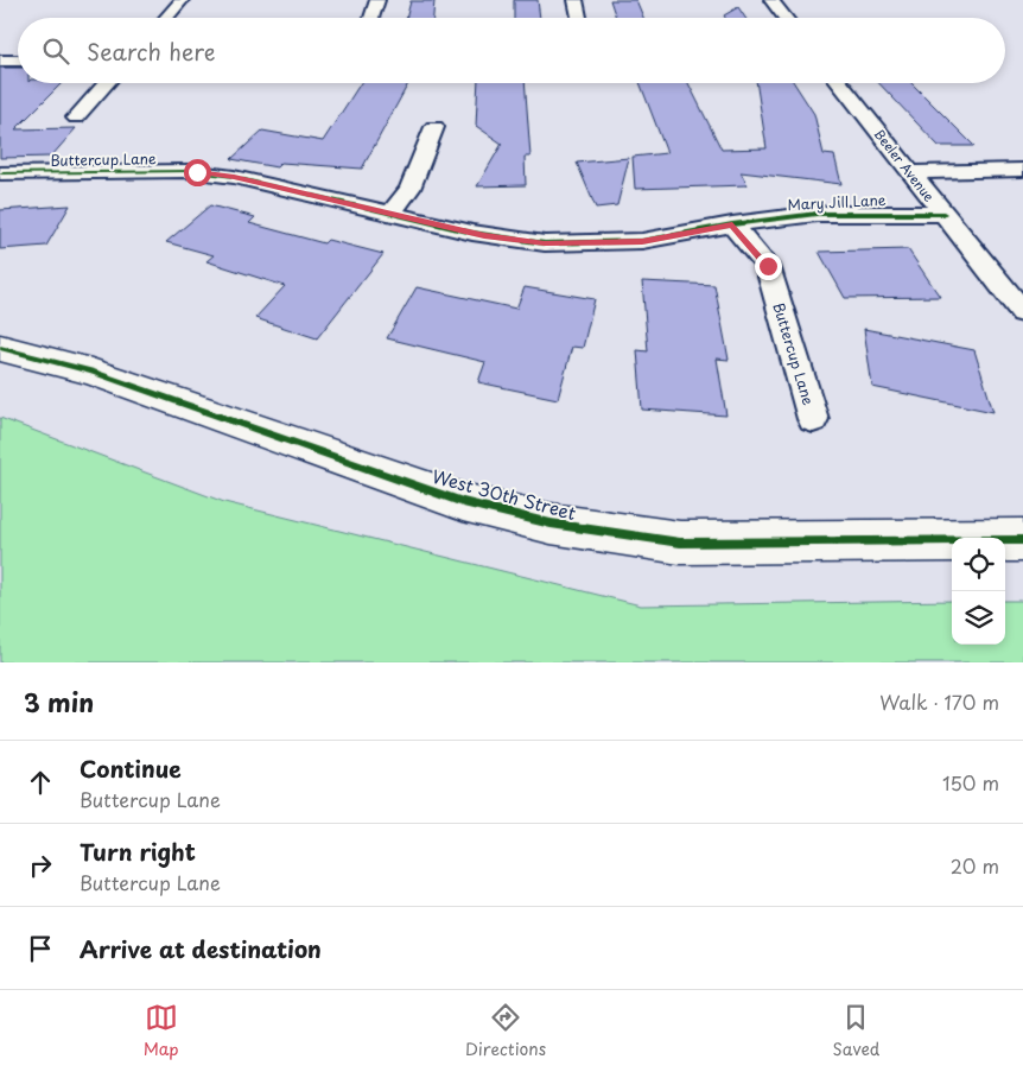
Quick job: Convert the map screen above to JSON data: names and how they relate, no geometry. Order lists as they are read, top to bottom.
{
  "streets": {
    "street": [
      "Buttercup Lane",
      "Beeler Avenue",
      "Mary Jill Lane",
      "West 30th Street"
    ]
  },
  "crossings": [
    ["Buttercup Lane", "Mary Jill Lane"],
    ["Beeler Avenue", "Mary Jill Lane"]
  ],
  "page": {
    "search": "Search here",
    "heading": ["3 min", "Walk · 170 m"],
    "list": [
      ["Continue", "Buttercup Lane", "150 m"],
      ["Turn right", "Buttercup Lane", "20 m"],
      "Arrive at destination"
    ],
    "nav": ["Map", "Directions", "Saved"]
  }
}
